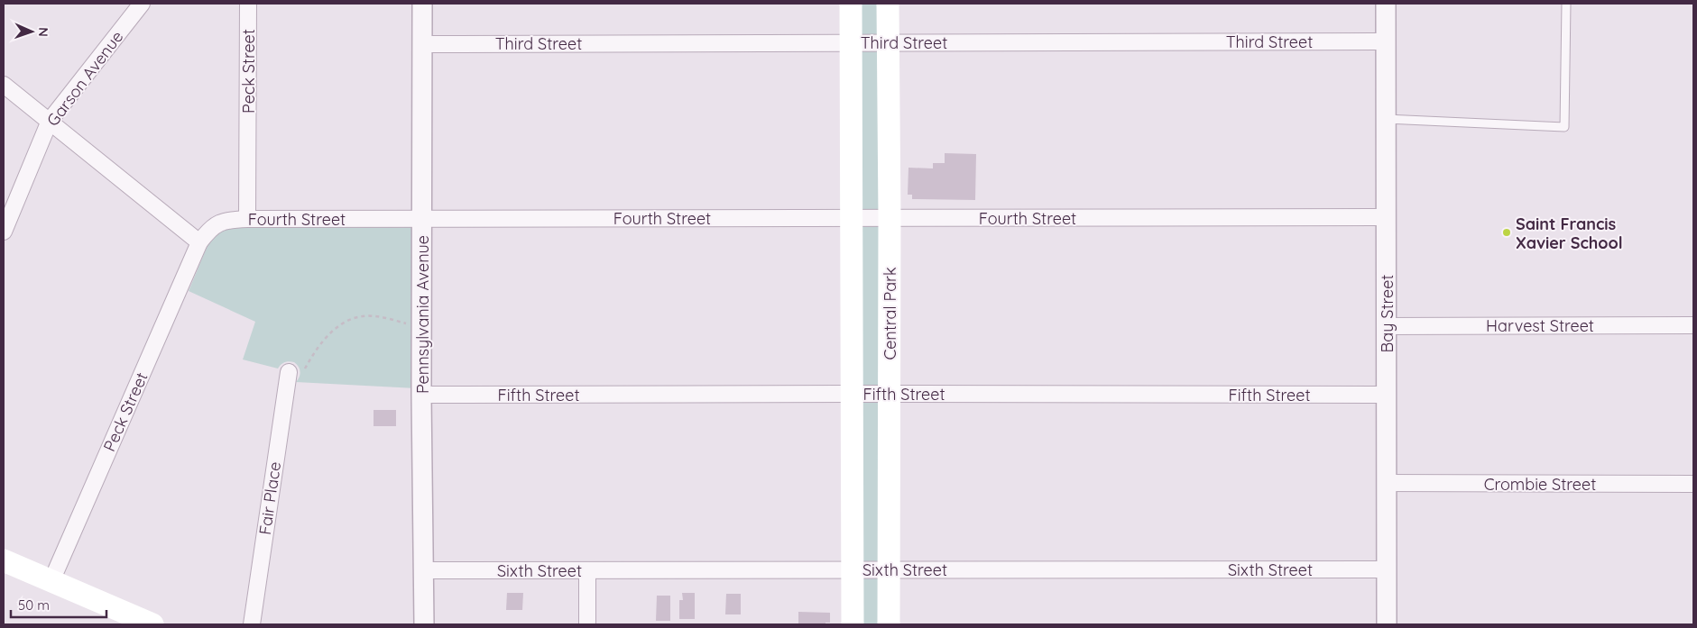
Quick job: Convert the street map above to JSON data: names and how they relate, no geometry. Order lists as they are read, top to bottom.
{
  "streets": {
    "main road": ["Central Park"],
    "street": [
      "Third Street",
      "Peck Street",
      "Garson Avenue",
      "Fourth Street",
      "Bay Street",
      "Pennsylvania Avenue",
      "Harvest Street",
      "Fifth Street",
      "Crombie Street",
      "Fair Place",
      "Sixth Street"
    ]
  },
  "crossings": [
    ["Third Street", "Central Park"],
    ["Third Street", "Bay Street"],
    ["Third Street", "Pennsylvania Avenue"],
    ["Peck Street", "Fourth Street"],
    ["Fourth Street", "Central Park"],
    ["Fourth Street", "Bay Street"],
    ["Fourth Street", "Pennsylvania Avenue"],
    ["Central Park", "Fifth Street"],
    ["Central Park", "Sixth Street"],
    ["Bay Street", "Harvest Street"],
    ["Bay Street", "Fifth Street"],
    ["Bay Street", "Crombie Street"],
    ["Bay Street", "Sixth Street"],
    ["Pennsylvania Avenue", "Fifth Street"],
    ["Pennsylvania Avenue", "Sixth Street"]
  ],
  "places": ["Saint Francis Xavier School"],
  "scale_bar": "50 m",
  "north": "right"
}
